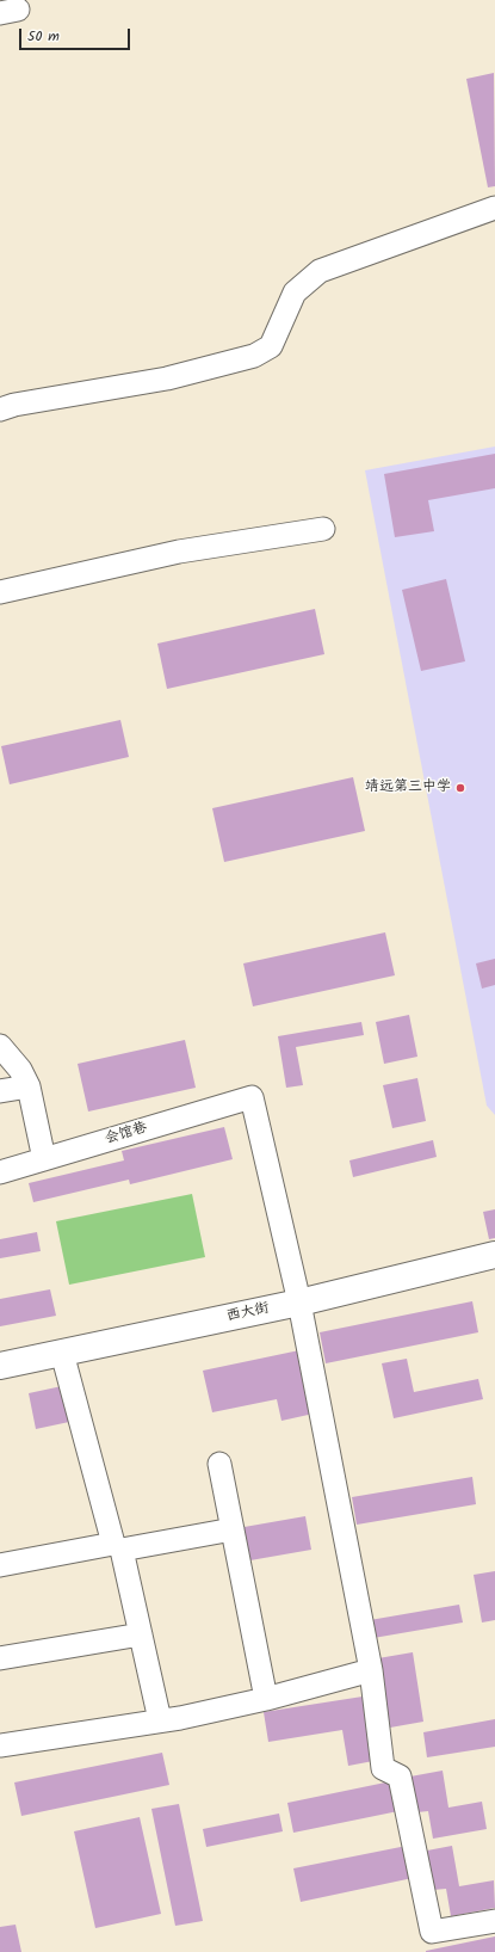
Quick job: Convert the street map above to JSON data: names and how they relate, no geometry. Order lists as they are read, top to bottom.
{
  "streets": {
    "main road": ["西大街"],
    "street": ["会馆巷"]
  },
  "crossings": [
    ["会馆巷", "西大街"]
  ],
  "places": ["靖远第三中学"],
  "scale_bar": "50 m"
}
